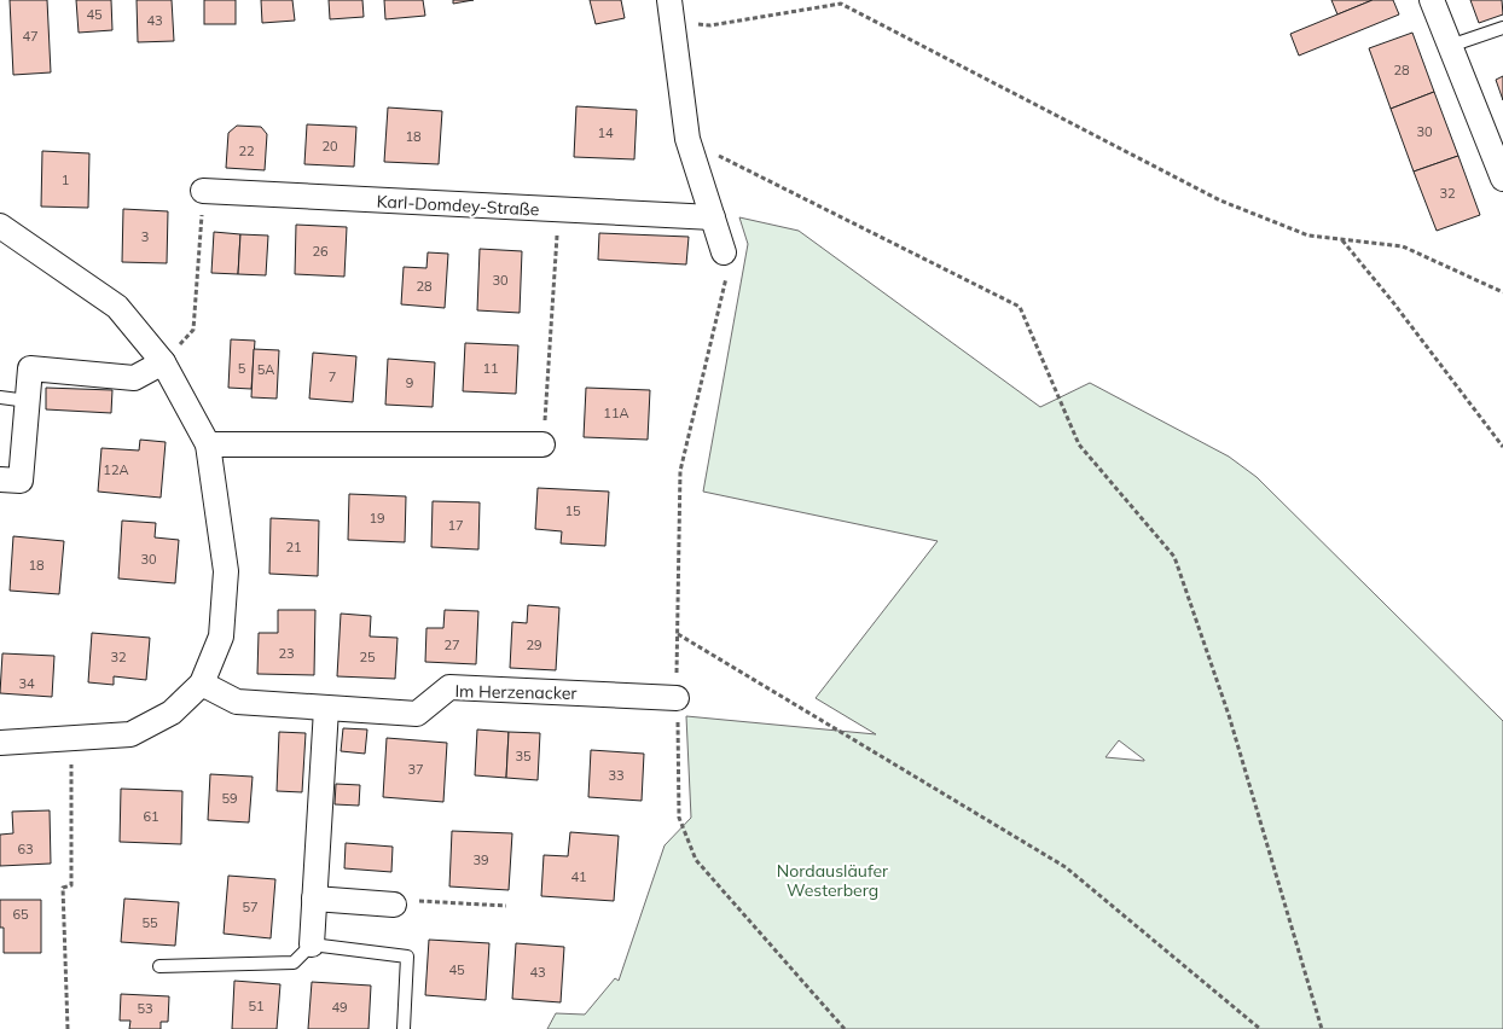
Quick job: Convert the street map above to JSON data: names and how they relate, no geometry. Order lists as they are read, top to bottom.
{
  "streets": {
    "street": ["Karl-Domdey-Straße", "Im Herzenacker"]
  },
  "parks": ["Nordausläufer Westerberg"],
  "house_numbers": [
    "45",
    "43",
    "47",
    "28",
    "30",
    "14",
    "18",
    "20",
    "22",
    "1",
    "32",
    "3",
    "26",
    "30",
    "28",
    "5",
    "11",
    "5A",
    "7",
    "9",
    "11A",
    "12A",
    "15",
    "19",
    "17",
    "21",
    "30",
    "18",
    "27",
    "29",
    "23",
    "32",
    "25",
    "34",
    "35",
    "37",
    "33",
    "59",
    "61",
    "63",
    "39",
    "41",
    "57",
    "65",
    "55",
    "45",
    "43",
    "51",
    "49",
    "53"
  ]
}
